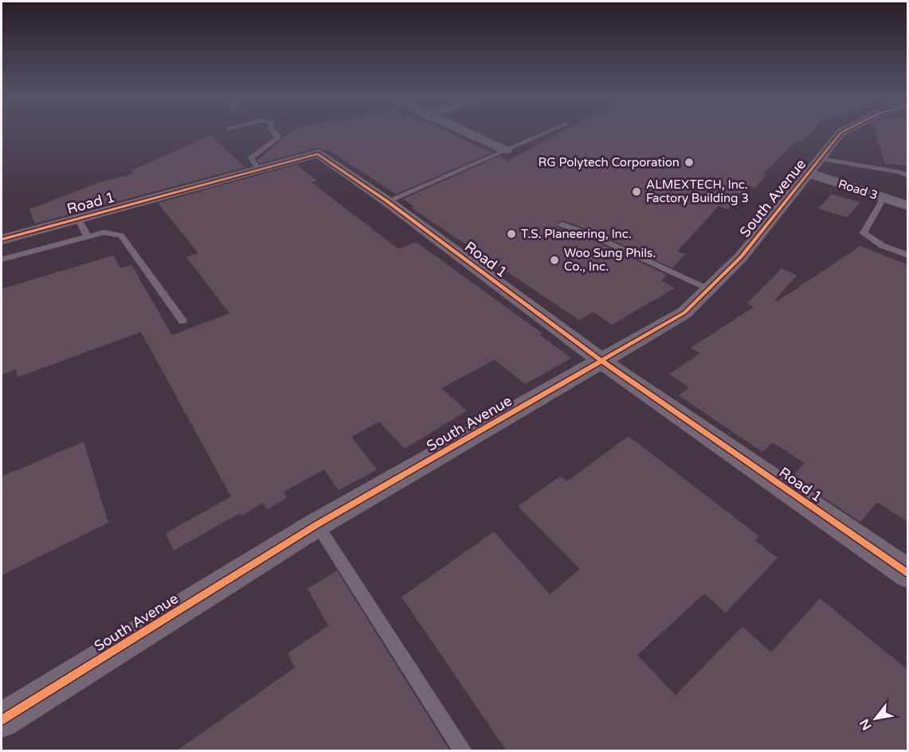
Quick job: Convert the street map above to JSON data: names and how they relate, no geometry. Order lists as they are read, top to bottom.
{
  "streets": {
    "street": ["Road 3", "South Avenue", "Road 1"]
  },
  "crossings": [
    ["Road 3", "South Avenue"],
    ["South Avenue", "Road 1"]
  ],
  "places": [
    "RG Polytech Corporation",
    "ALMEXTECH, Inc. Factory Building 3",
    "T.S. Planeering, Inc.",
    "Woo Sung Phils. Co., Inc."
  ],
  "north": "bottom left"
}
